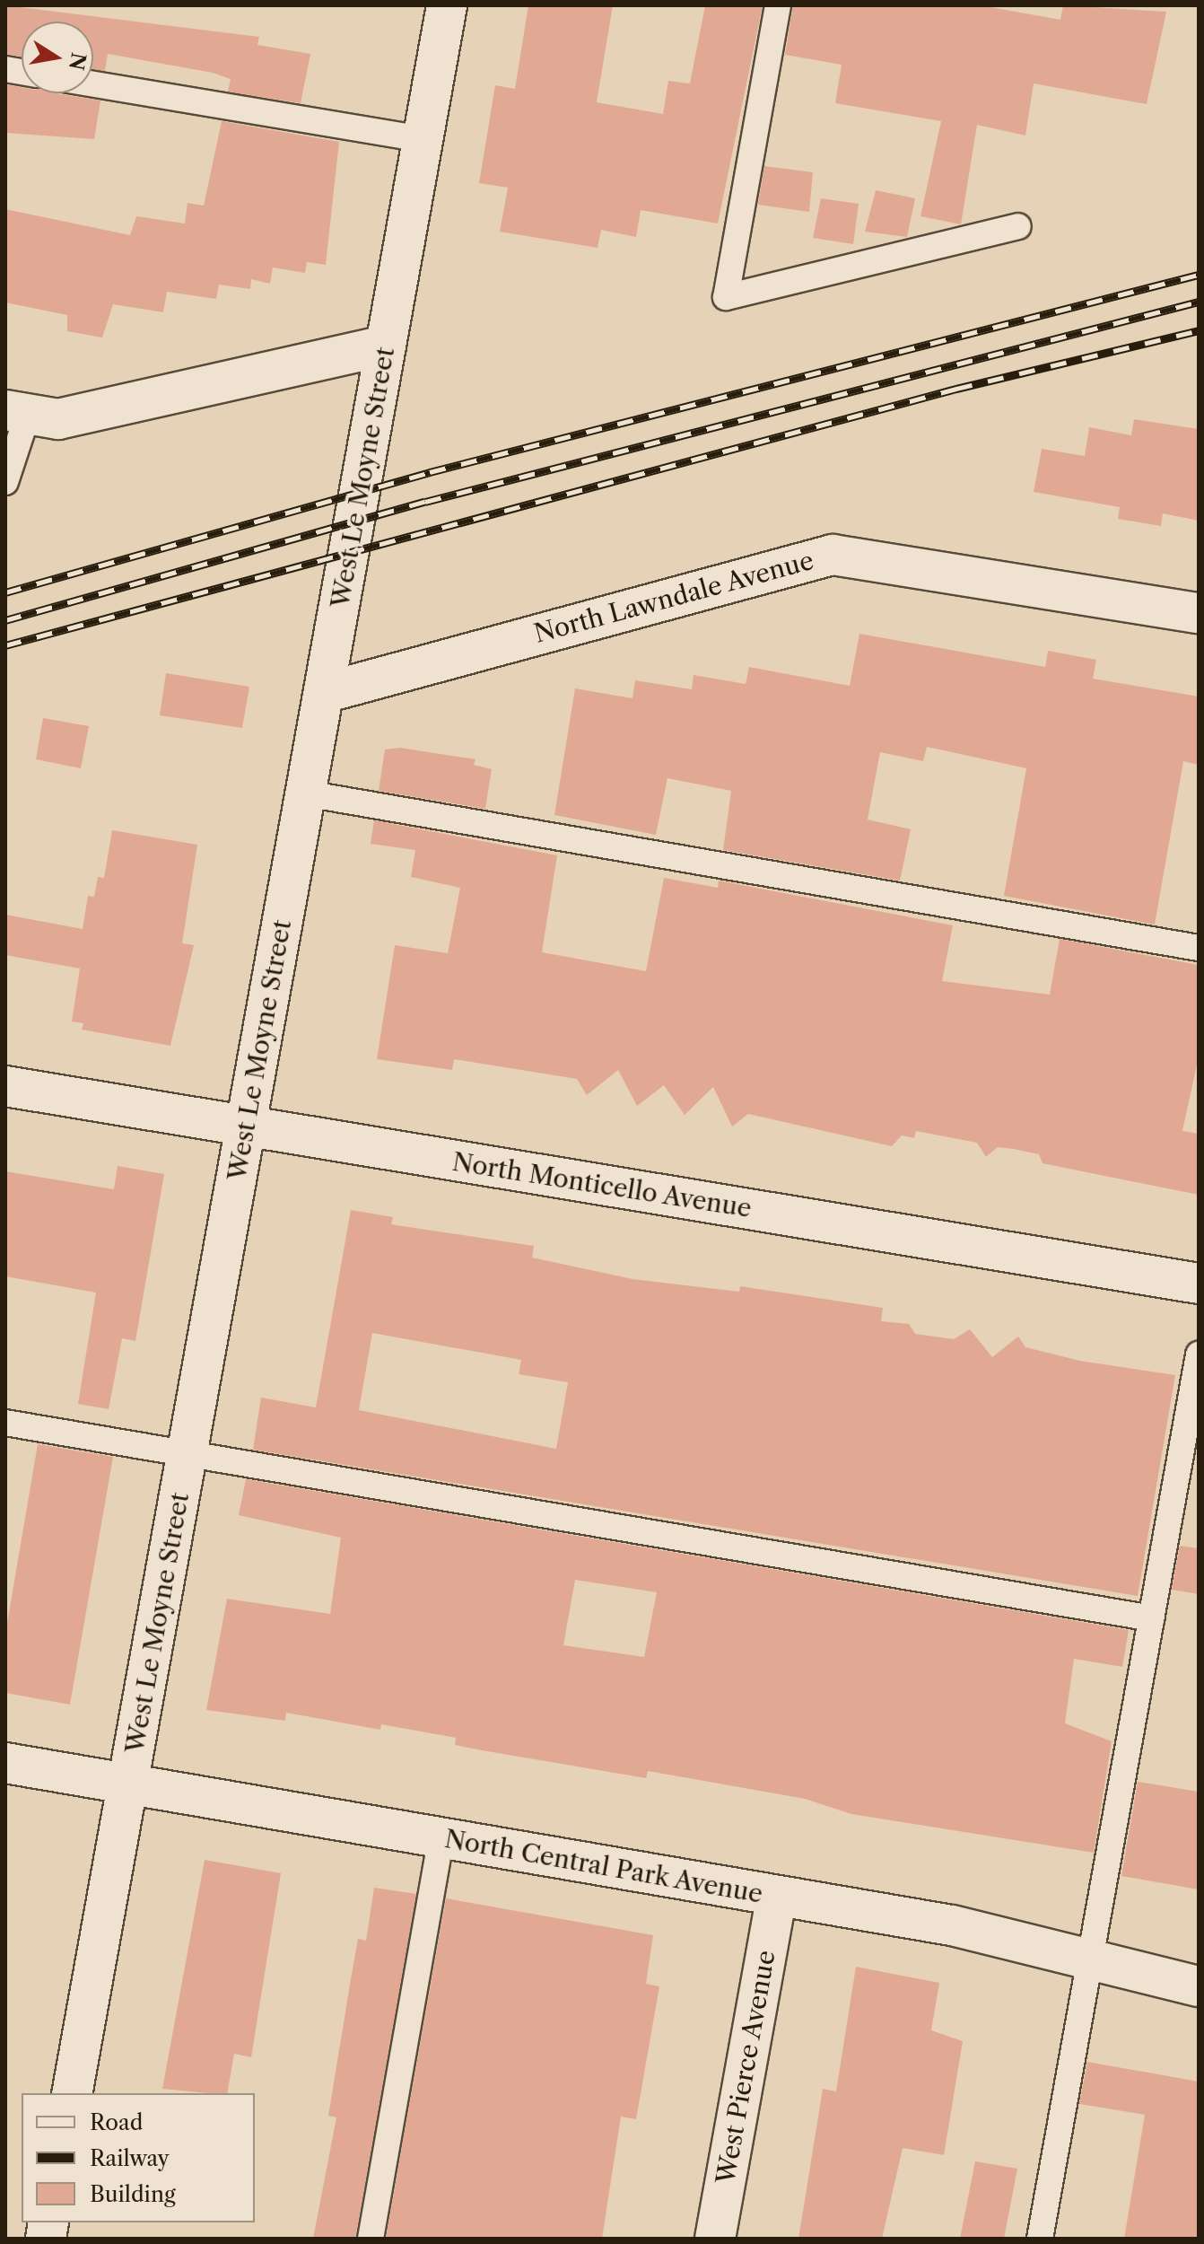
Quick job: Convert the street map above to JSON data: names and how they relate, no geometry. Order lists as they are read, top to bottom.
{
  "streets": {
    "street": [
      "West Le Moyne Street",
      "North Lawndale Avenue",
      "North Monticello Avenue",
      "North Central Park Avenue",
      "West Pierce Avenue"
    ]
  },
  "crossings": [
    ["West Le Moyne Street", "North Lawndale Avenue"],
    ["West Le Moyne Street", "North Monticello Avenue"],
    ["West Le Moyne Street", "North Central Park Avenue"],
    ["North Central Park Avenue", "West Pierce Avenue"]
  ],
  "legend": ["Road", "Railway", "Building"],
  "north": "right"
}
